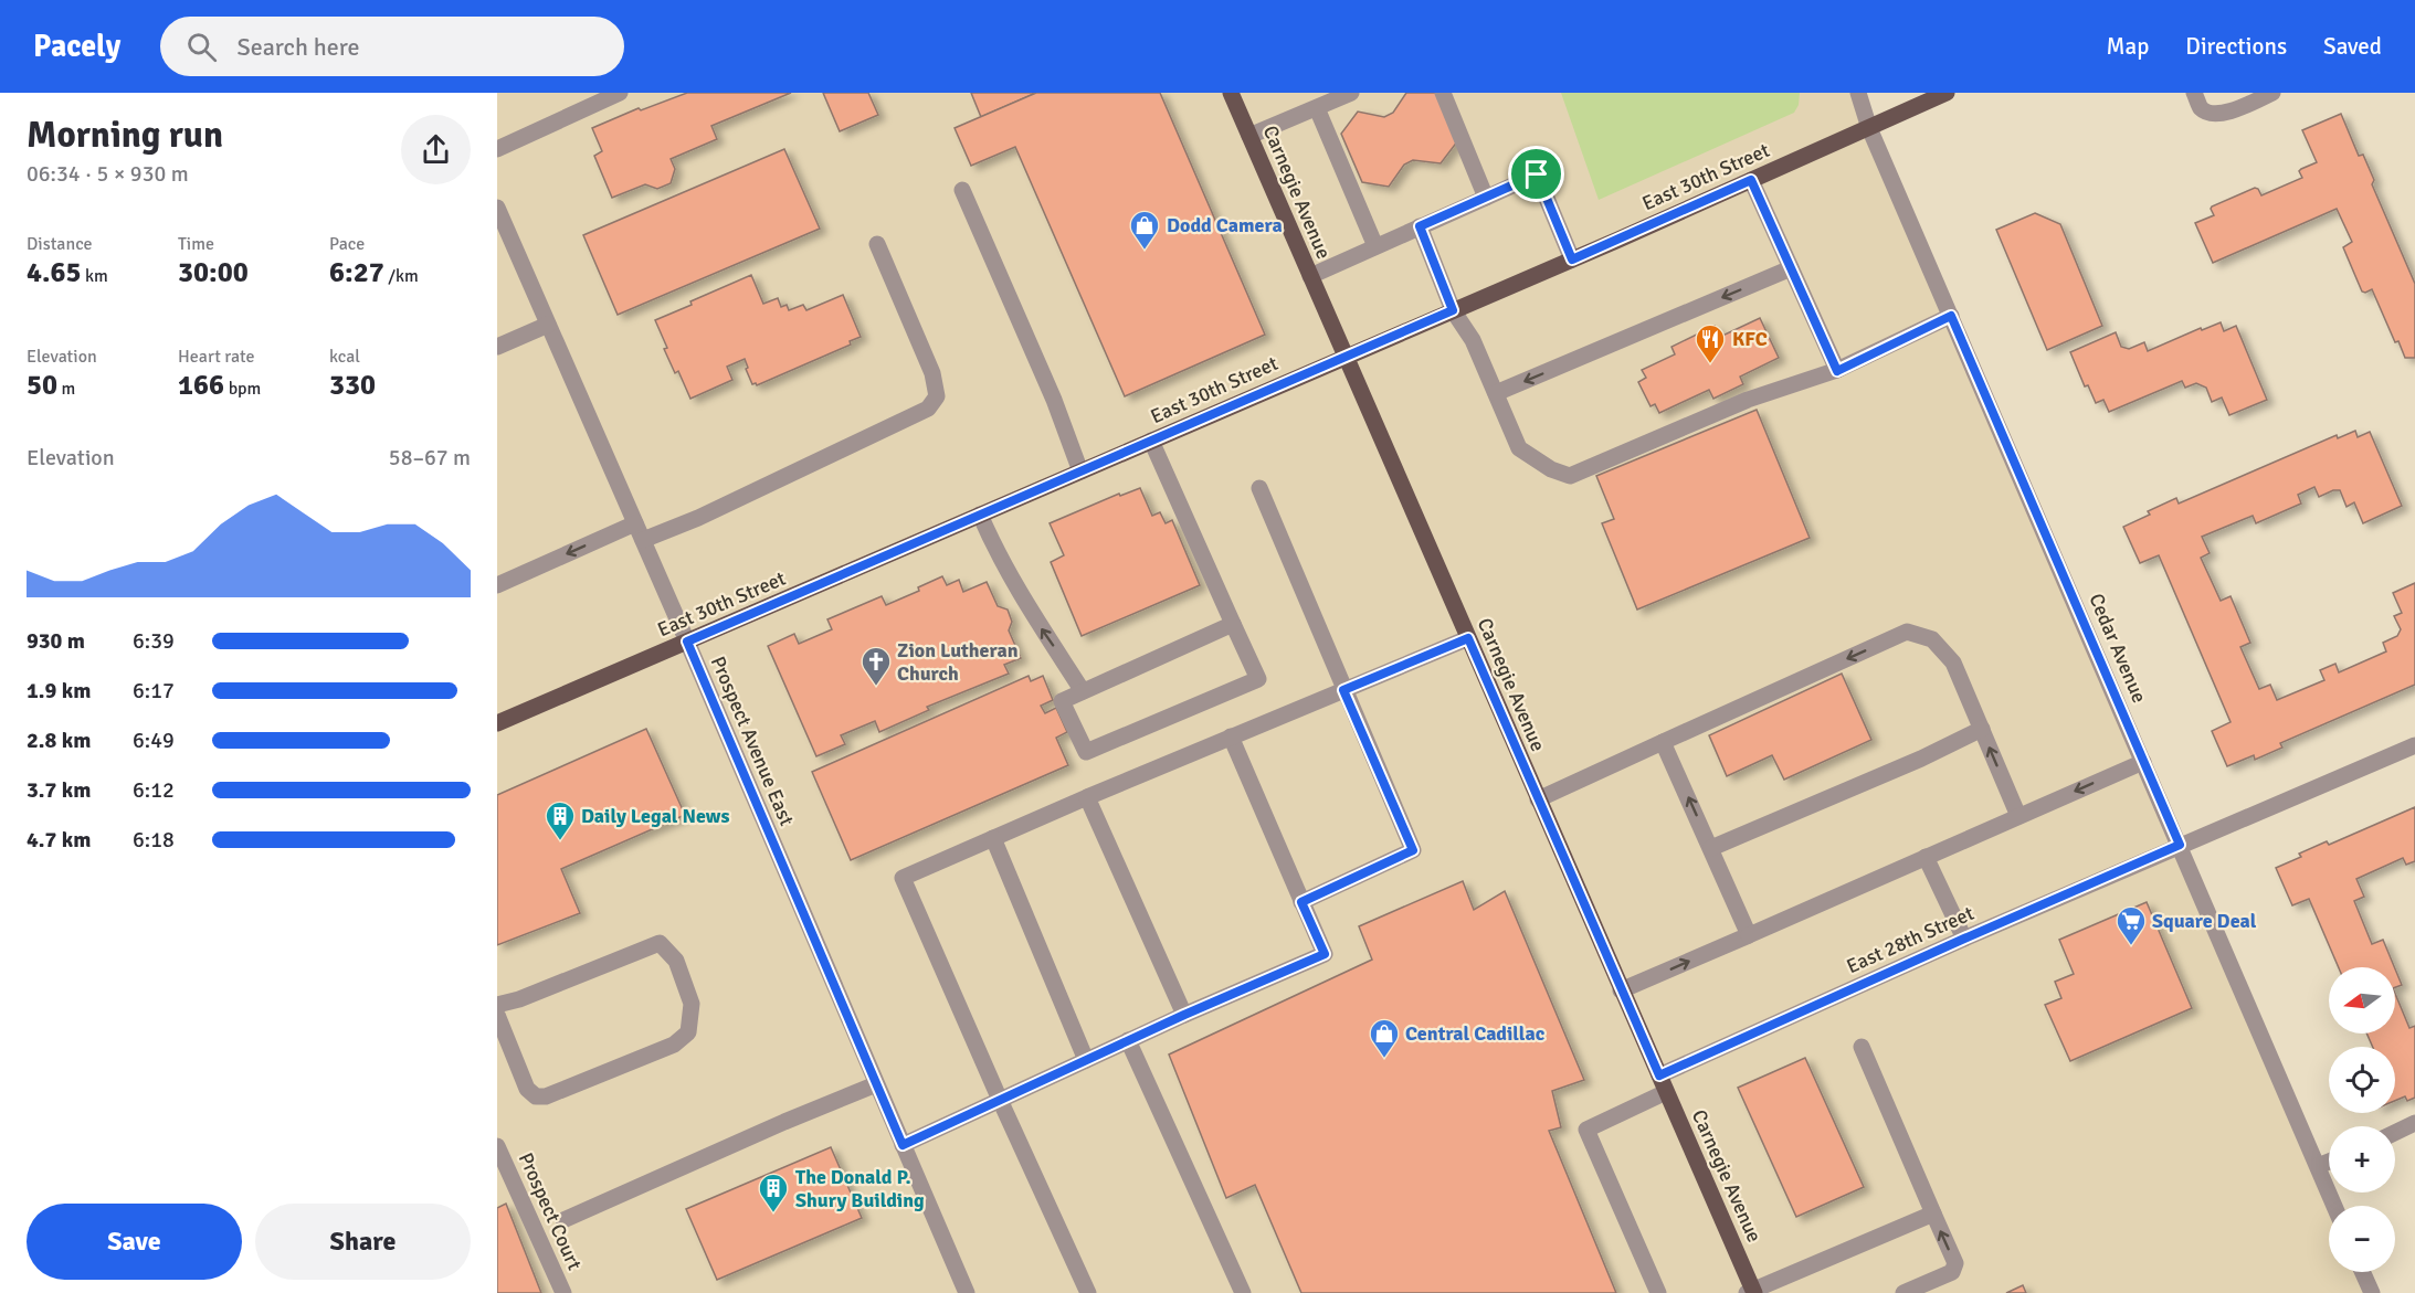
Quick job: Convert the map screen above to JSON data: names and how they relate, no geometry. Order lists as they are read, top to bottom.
{
  "streets": {
    "main road": ["East 30th Street", "Carnegie Avenue"],
    "street": [
      "Cedar Avenue",
      "Prospect Avenue East",
      "East 28th Street",
      "Prospect Court"
    ]
  },
  "crossings": [
    ["East 30th Street", "Carnegie Avenue"],
    ["East 30th Street", "Cedar Avenue"],
    ["East 30th Street", "Prospect Avenue East"],
    ["Carnegie Avenue", "East 28th Street"],
    ["Cedar Avenue", "East 28th Street"]
  ],
  "places": {
    "shop": ["Dodd Camera", "Central Cadillac"],
    "restaurant": ["KFC"],
    "church": ["Zion Lutheran Church"],
    "building": ["Daily Legal News", "The Donald P. Shury Building"],
    "supermarket": ["Square Deal"]
  },
  "north": "left",
  "page": {
    "header": "Pacely",
    "search": "Search here",
    "nav": ["Map", "Directions", "Saved"],
    "heading": ["Morning run", "06:34 · 5 × 930 m"],
    "stats": [
      ["Distance", "4.65 km"],
      ["Time", "30:00"],
      ["Pace", "6:27 /km"],
      ["Elevation", "50 m"],
      ["Heart rate", "166 bpm"],
      ["kcal", "330"]
    ],
    "chart": ["Elevation", "58–67 m"],
    "list": [
      {
        "name": "930 m",
        "note": "6:39"
      },
      {
        "name": "1.9 km",
        "note": "6:17"
      },
      {
        "name": "2.8 km",
        "note": "6:49"
      },
      {
        "name": "3.7 km",
        "note": "6:12"
      },
      {
        "name": "4.7 km",
        "note": "6:18"
      }
    ],
    "map_buttons": ["+", "−"],
    "buttons": ["Save", "Share"]
  }
}
